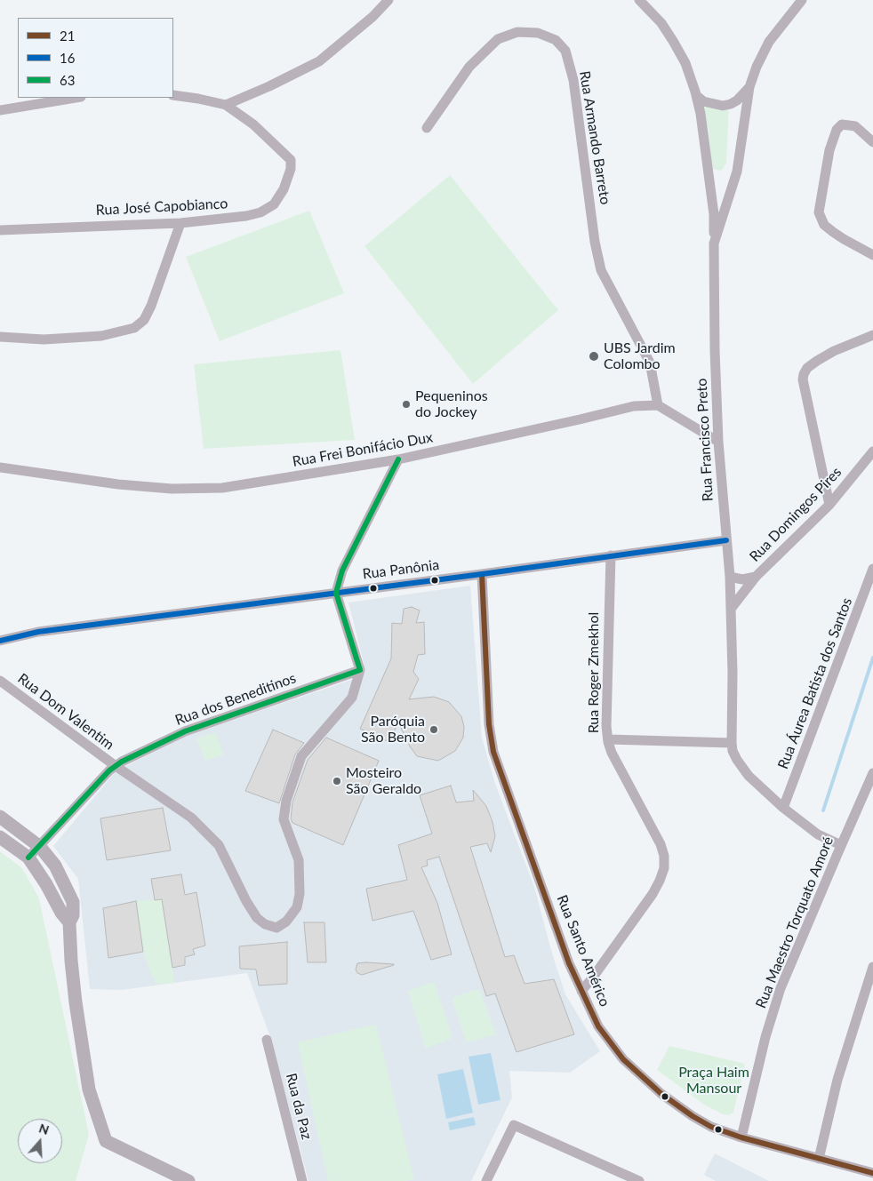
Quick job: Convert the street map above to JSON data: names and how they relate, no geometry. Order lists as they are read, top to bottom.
{
  "streets": {
    "street": [
      "Rua Armando Barreto",
      "Rua José Capobianco",
      "Rua Francisco Preto",
      "Rua Frei Bonifácio Dux",
      "Rua Domingos Pires",
      "Rua Panônia",
      "Rua Roger Zmekhol",
      "Rua Áurea Batista dos Santos",
      "Rua dos Beneditinos",
      "Rua Dom Valentim",
      "Rua Maestro Torquato Amoré",
      "Rua Santo Américo",
      "Rua da Paz"
    ]
  },
  "crossings": [
    ["Rua Armando Barreto", "Rua Frei Bonifácio Dux"],
    ["Rua Francisco Preto", "Rua Domingos Pires"],
    ["Rua Francisco Preto", "Rua Panônia"],
    ["Rua Francisco Preto", "Rua Áurea Batista dos Santos"],
    ["Rua Francisco Preto", "Rua Maestro Torquato Amoré"],
    ["Rua Panônia", "Rua Roger Zmekhol"],
    ["Rua Panônia", "Rua Santo Américo"],
    ["Rua Roger Zmekhol", "Rua Santo Américo"],
    ["Rua dos Beneditinos", "Rua Dom Valentim"],
    ["Rua Maestro Torquato Amoré", "Rua Santo Américo"]
  ],
  "parks": ["Praça Haim Mansour"],
  "places": [
    "UBS Jardim Colombo",
    "Pequeninos do Jockey",
    "Paróquia São Bento",
    "Mosteiro São Geraldo"
  ],
  "lines": ["transit line 63", "transit line 16", "transit line 21"],
  "legend": ["21", "16", "63"],
  "north": "top"
}
